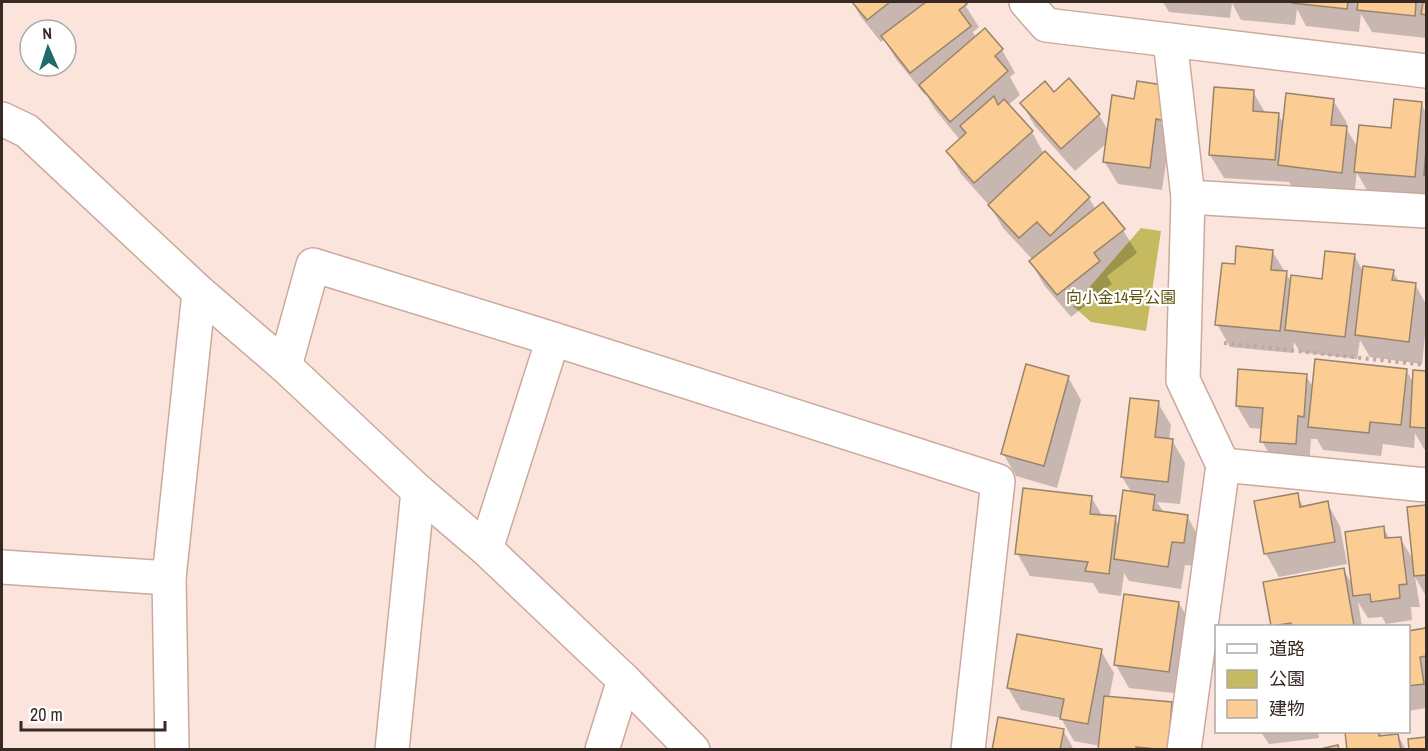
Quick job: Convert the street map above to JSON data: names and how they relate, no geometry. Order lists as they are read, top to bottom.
{
  "parks": ["向小金14号公園"],
  "legend": ["道路", "公園", "建物"],
  "scale_bar": "20 m",
  "north": "top"
}
